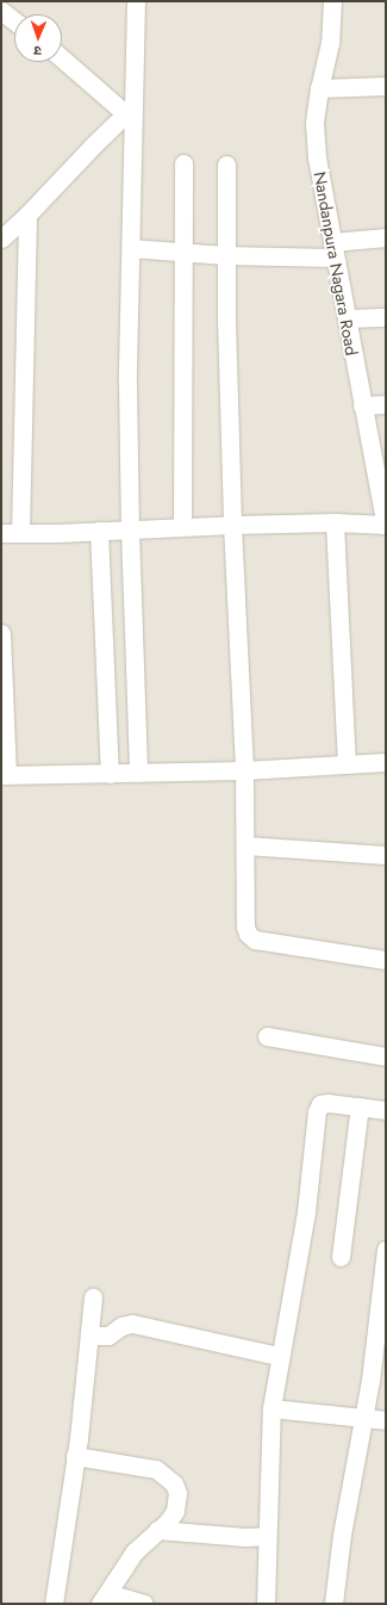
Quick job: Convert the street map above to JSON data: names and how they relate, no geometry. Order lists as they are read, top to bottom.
{
  "streets": {
    "street": ["Nandanpura Nagara Road"]
  },
  "north": "bottom"
}
